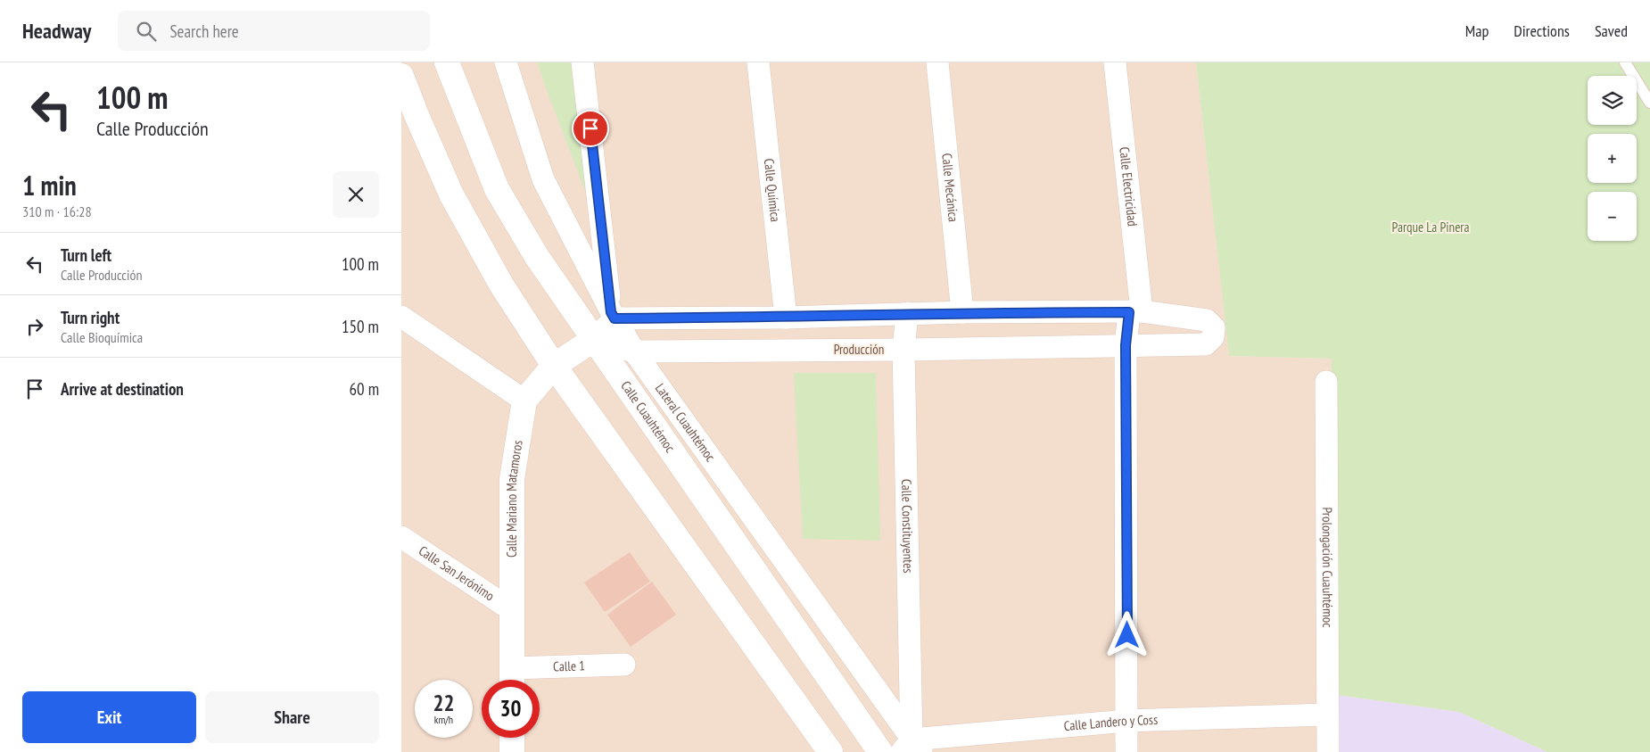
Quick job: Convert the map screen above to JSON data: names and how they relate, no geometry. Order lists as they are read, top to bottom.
{
  "streets": {
    "main road": ["Calle Cuauhtémoc", "Calle Mariano Matamoros"],
    "street": [
      "Calle Electricidad",
      "Calle Mecánica",
      "Calle Química",
      "Producción",
      "Lateral Cuauhtémoc",
      "Calle Constituyentes",
      "Prolongación Cuauhtémoc",
      "Calle San Jerónimo",
      "Calle 1",
      "Calle Landero y Coss"
    ]
  },
  "crossings": [
    ["Calle Electricidad", "Producción"],
    ["Calle Electricidad", "Calle Landero y Coss"],
    ["Producción", "Calle Cuauhtémoc"],
    ["Producción", "Lateral Cuauhtémoc"],
    ["Producción", "Calle Constituyentes"],
    ["Lateral Cuauhtémoc", "Calle Constituyentes"],
    ["Lateral Cuauhtémoc", "Calle Landero y Coss"],
    ["Calle Mariano Matamoros", "Calle San Jerónimo"],
    ["Calle Mariano Matamoros", "Calle 1"],
    ["Calle Constituyentes", "Calle Landero y Coss"],
    ["Prolongación Cuauhtémoc", "Calle Landero y Coss"]
  ],
  "parks": ["Parque La Pinera"],
  "page": {
    "header": "Headway",
    "search": "Search here",
    "nav": ["Map", "Directions", "Saved"],
    "turn": ["100 m", "Calle Producción"],
    "map_buttons": ["+", "−"],
    "heading": ["1 min", "310 m · 16:28"],
    "list": [
      {
        "name": "Turn left",
        "note": "Calle Producción",
        "value": "100 m"
      },
      {
        "name": "Turn right",
        "note": "Calle Bioquímica",
        "value": "150 m"
      },
      {
        "name": "Arrive at destination",
        "value": "60 m"
      }
    ],
    "speed": "22 km/h",
    "limit": "30",
    "buttons": ["Exit", "Share"]
  }
}
